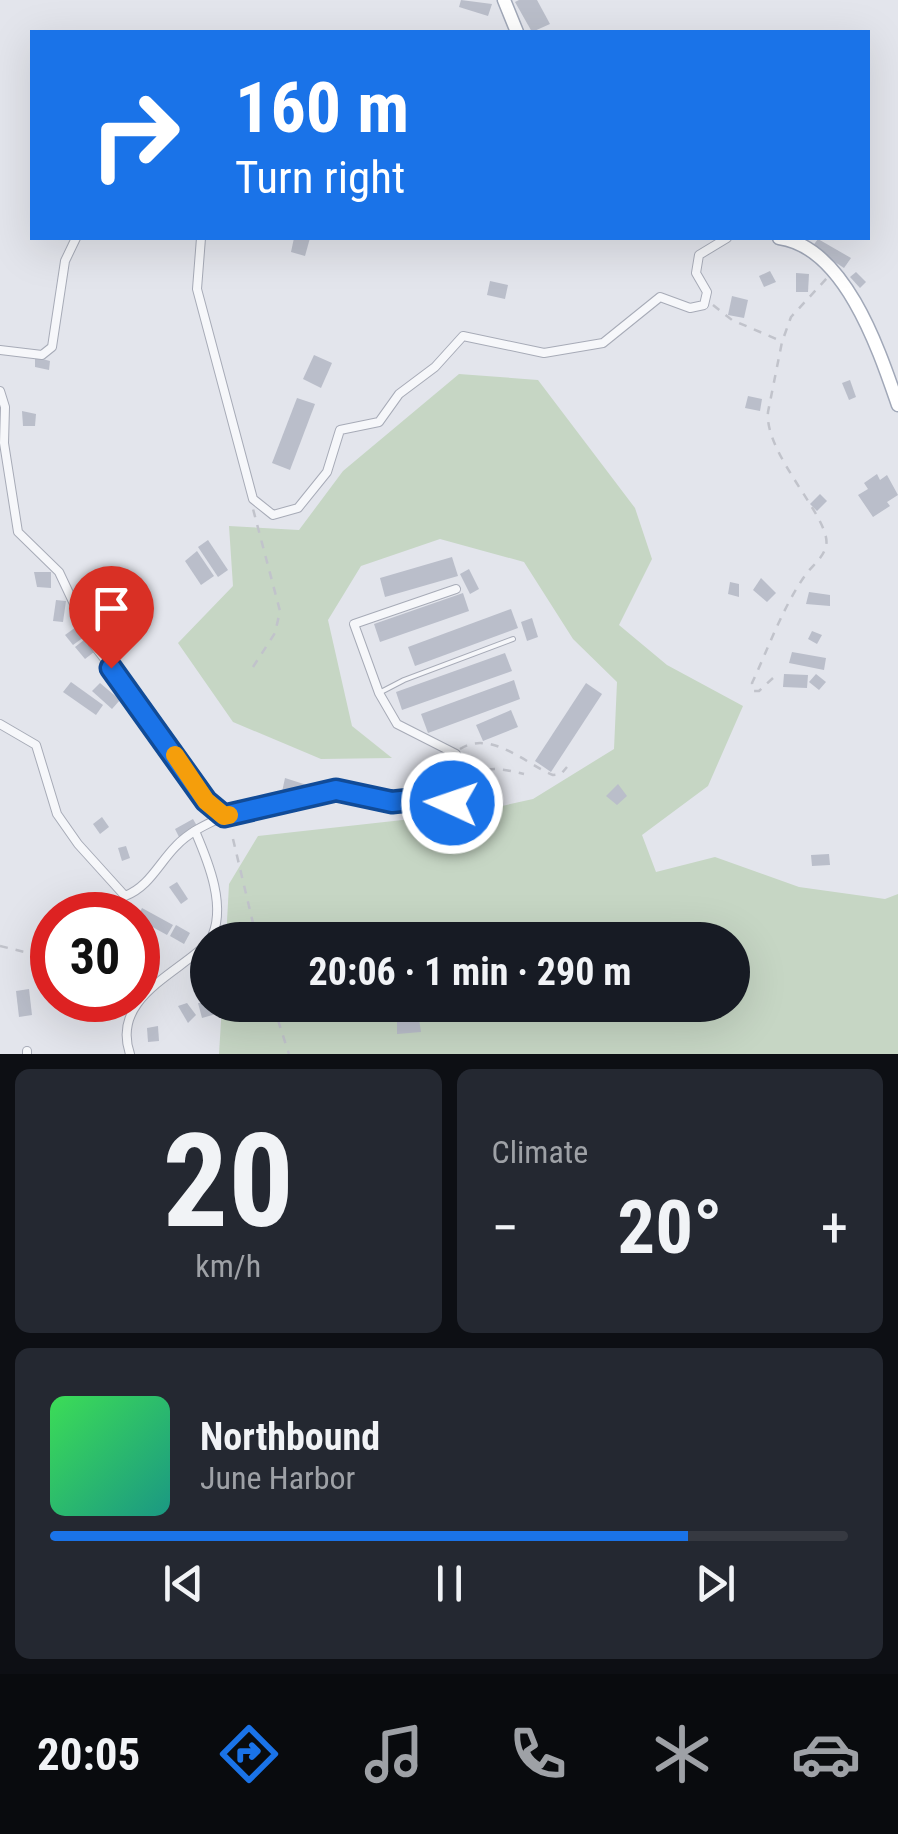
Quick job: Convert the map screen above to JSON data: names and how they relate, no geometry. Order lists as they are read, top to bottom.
{
  "page": {
    "turn": ["160 m", "Turn right"],
    "limit": "30",
    "trip": "20:06 · 1 min · 290 m",
    "tile": [
      ["20", "km/h"],
      "Climate"
    ],
    "heat": ["−", "20°", "+"],
    "song": ["Northbound", "June Harbor"],
    "tabs": "20:05"
  }
}
